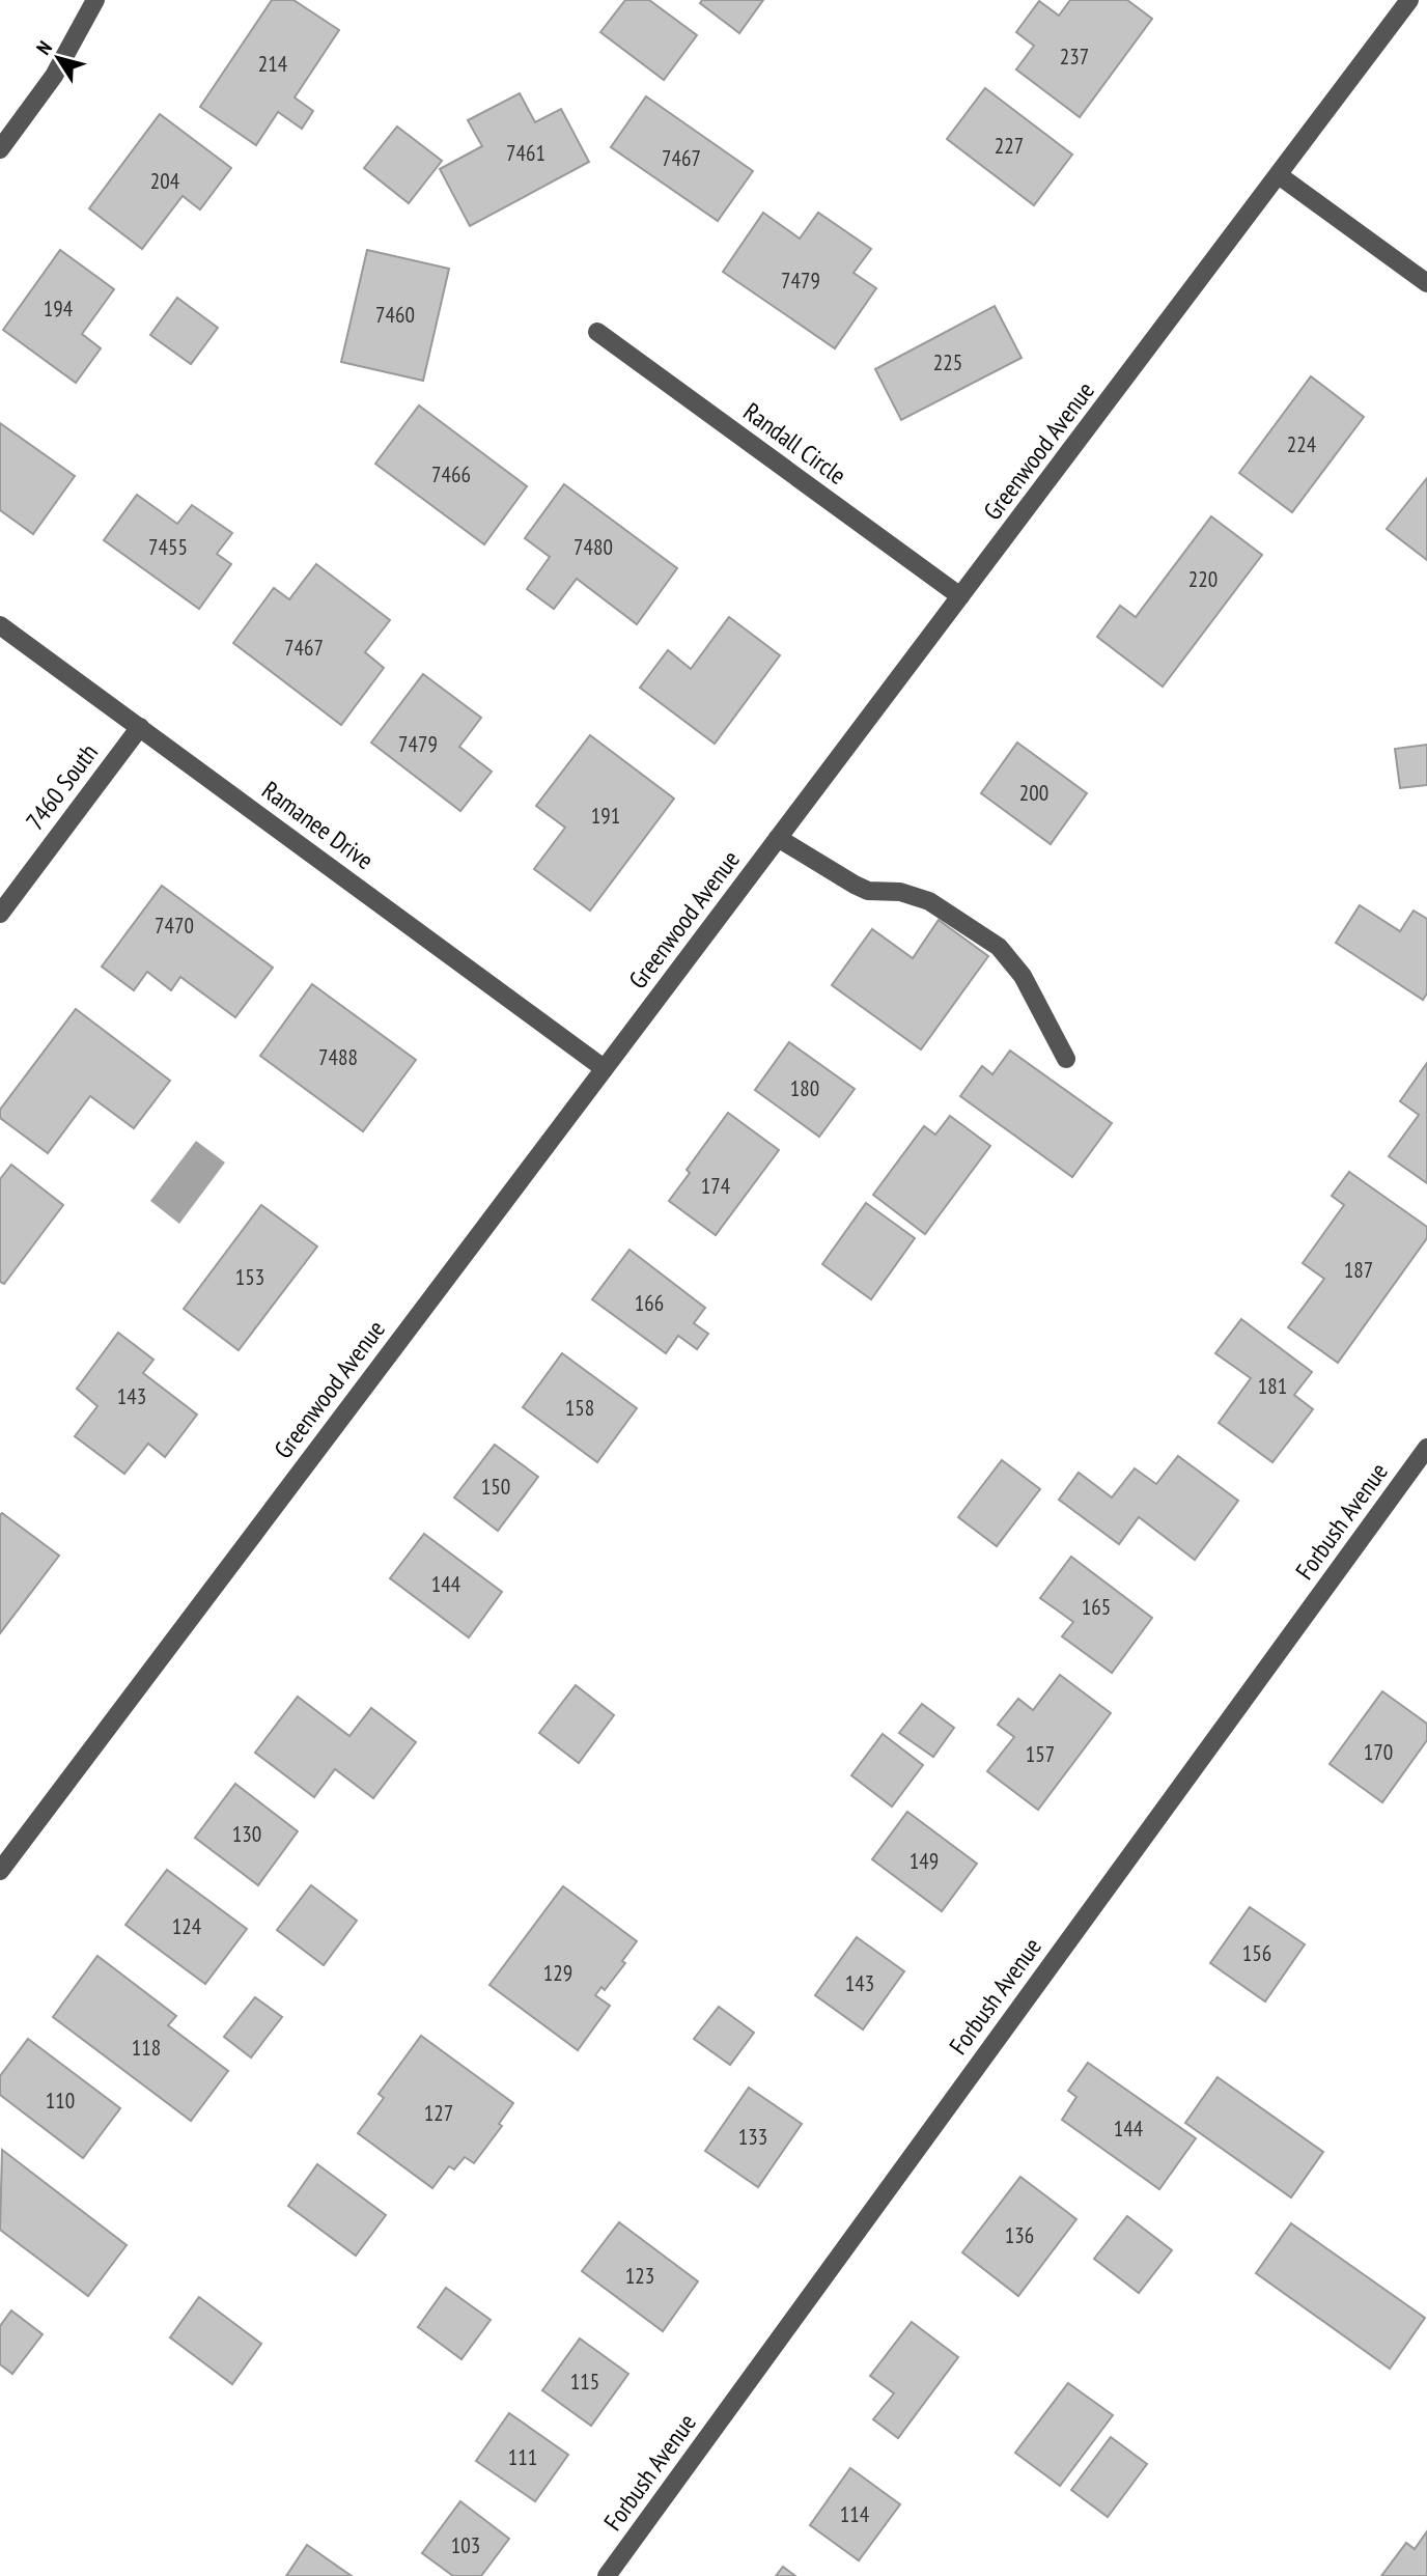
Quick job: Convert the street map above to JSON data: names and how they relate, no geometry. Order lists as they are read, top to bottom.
{
  "streets": {
    "street": [
      "Randall Circle",
      "Greenwood Avenue",
      "7460 South",
      "Ramanee Drive",
      "Forbush Avenue"
    ]
  },
  "crossings": [
    ["Randall Circle", "Greenwood Avenue"],
    ["Greenwood Avenue", "Ramanee Drive"],
    ["7460 South", "Ramanee Drive"]
  ],
  "house_numbers": [
    "237",
    "214",
    "227",
    "7461",
    "7467",
    "204",
    "7479",
    "194",
    "7460",
    "225",
    "224",
    "7466",
    "7455",
    "7480",
    "220",
    "7467",
    "7479",
    "200",
    "191",
    "7470",
    "7488",
    "180",
    "174",
    "187",
    "153",
    "166",
    "181",
    "143",
    "158",
    "150",
    "144",
    "165",
    "170",
    "157",
    "130",
    "149",
    "124",
    "156",
    "129",
    "143",
    "118",
    "110",
    "127",
    "144",
    "133",
    "136",
    "123",
    "115",
    "111",
    "114",
    "103"
  ],
  "north": "top left"
}
